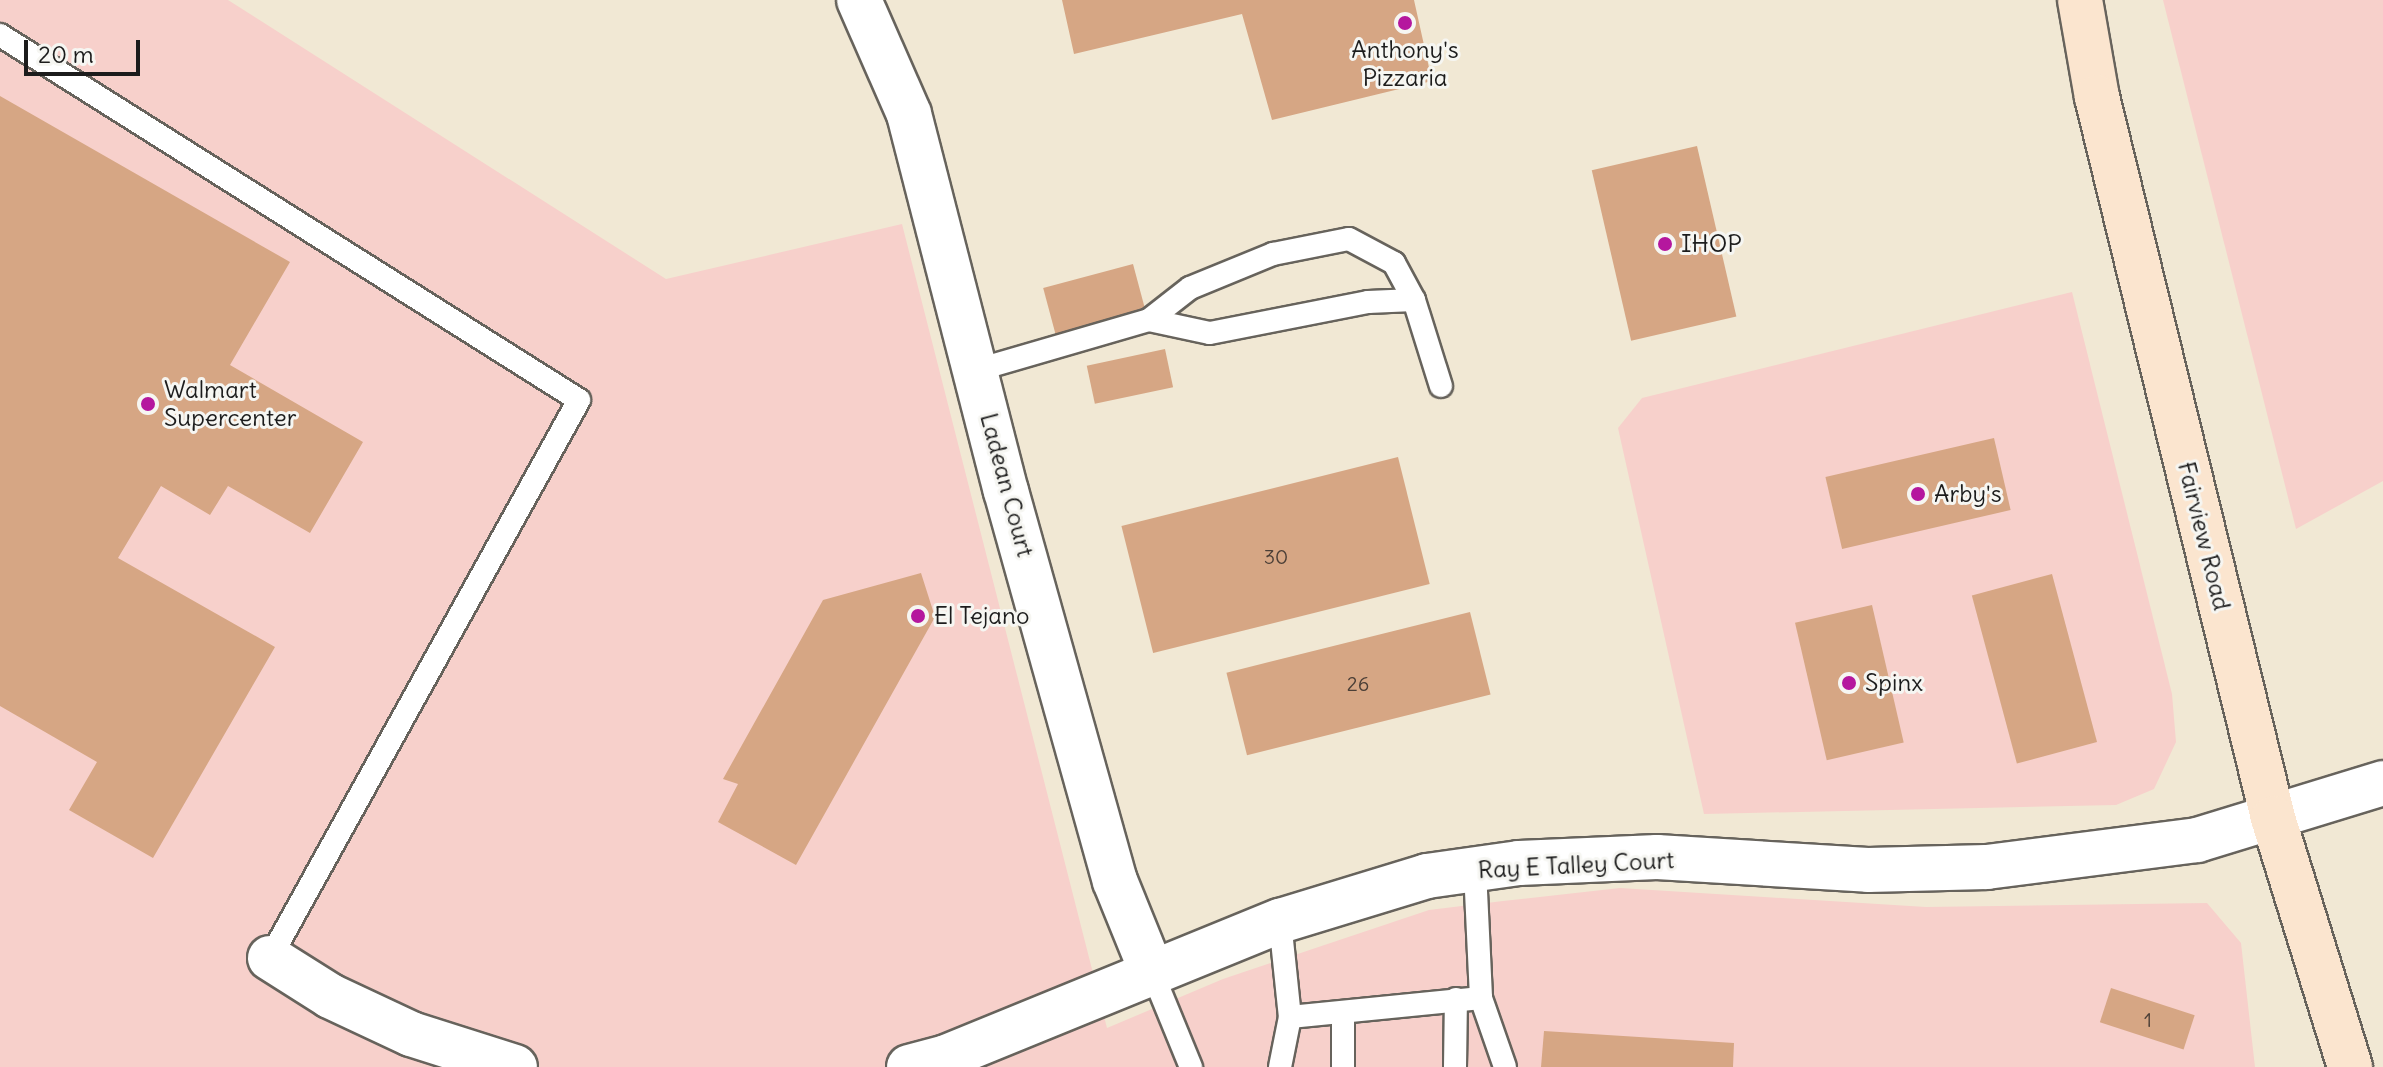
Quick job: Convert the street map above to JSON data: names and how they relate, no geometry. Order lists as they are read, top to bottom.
{
  "streets": {
    "main road": ["Fairview Road"],
    "street": ["Ladean Court", "Ray E Talley Court"]
  },
  "crossings": [
    ["Ladean Court", "Ray E Talley Court"],
    ["Fairview Road", "Ray E Talley Court"]
  ],
  "places": [
    "Anthony's Pizzaria",
    "IHOP",
    "Walmart Supercenter",
    "Arby's",
    "El Tejano",
    "Spinx"
  ],
  "house_numbers": ["30", "26", "1"],
  "scale_bar": "20 m"
}
